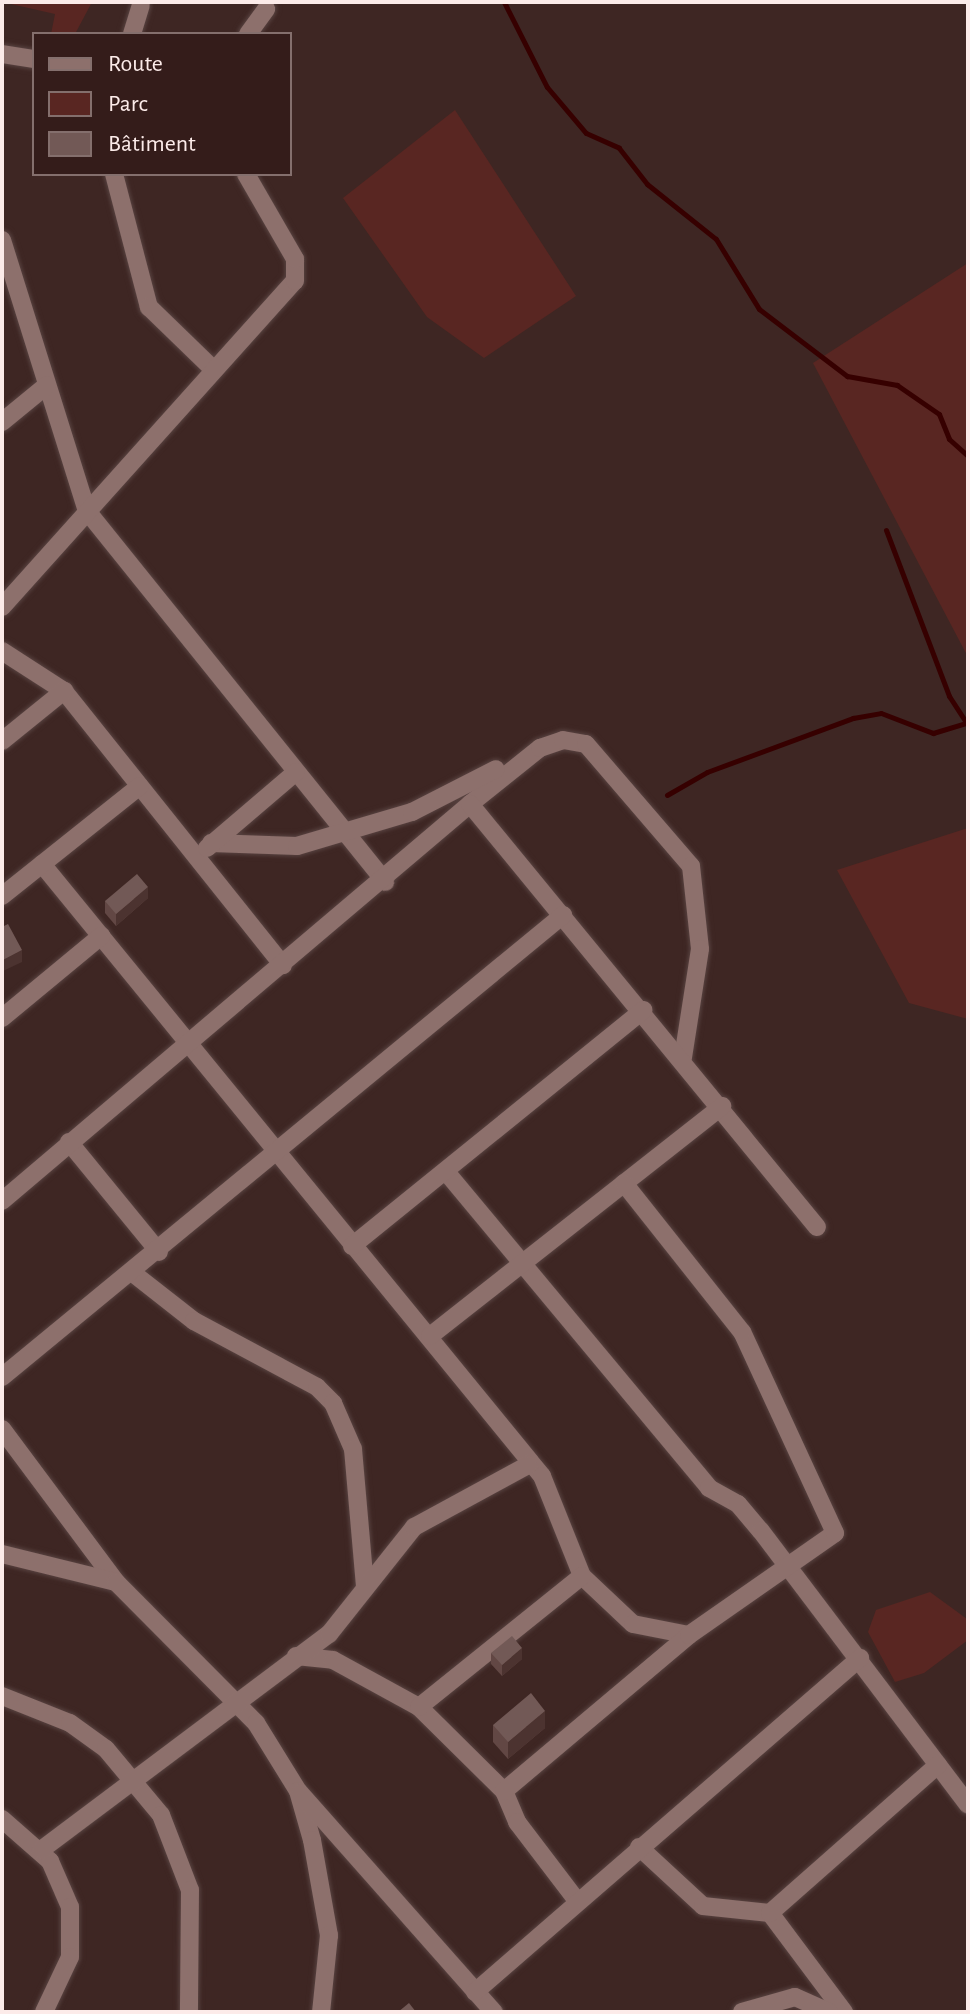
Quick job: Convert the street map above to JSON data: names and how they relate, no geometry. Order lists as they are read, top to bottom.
{
  "legend": ["Route", "Parc", "Bâtiment"]
}
